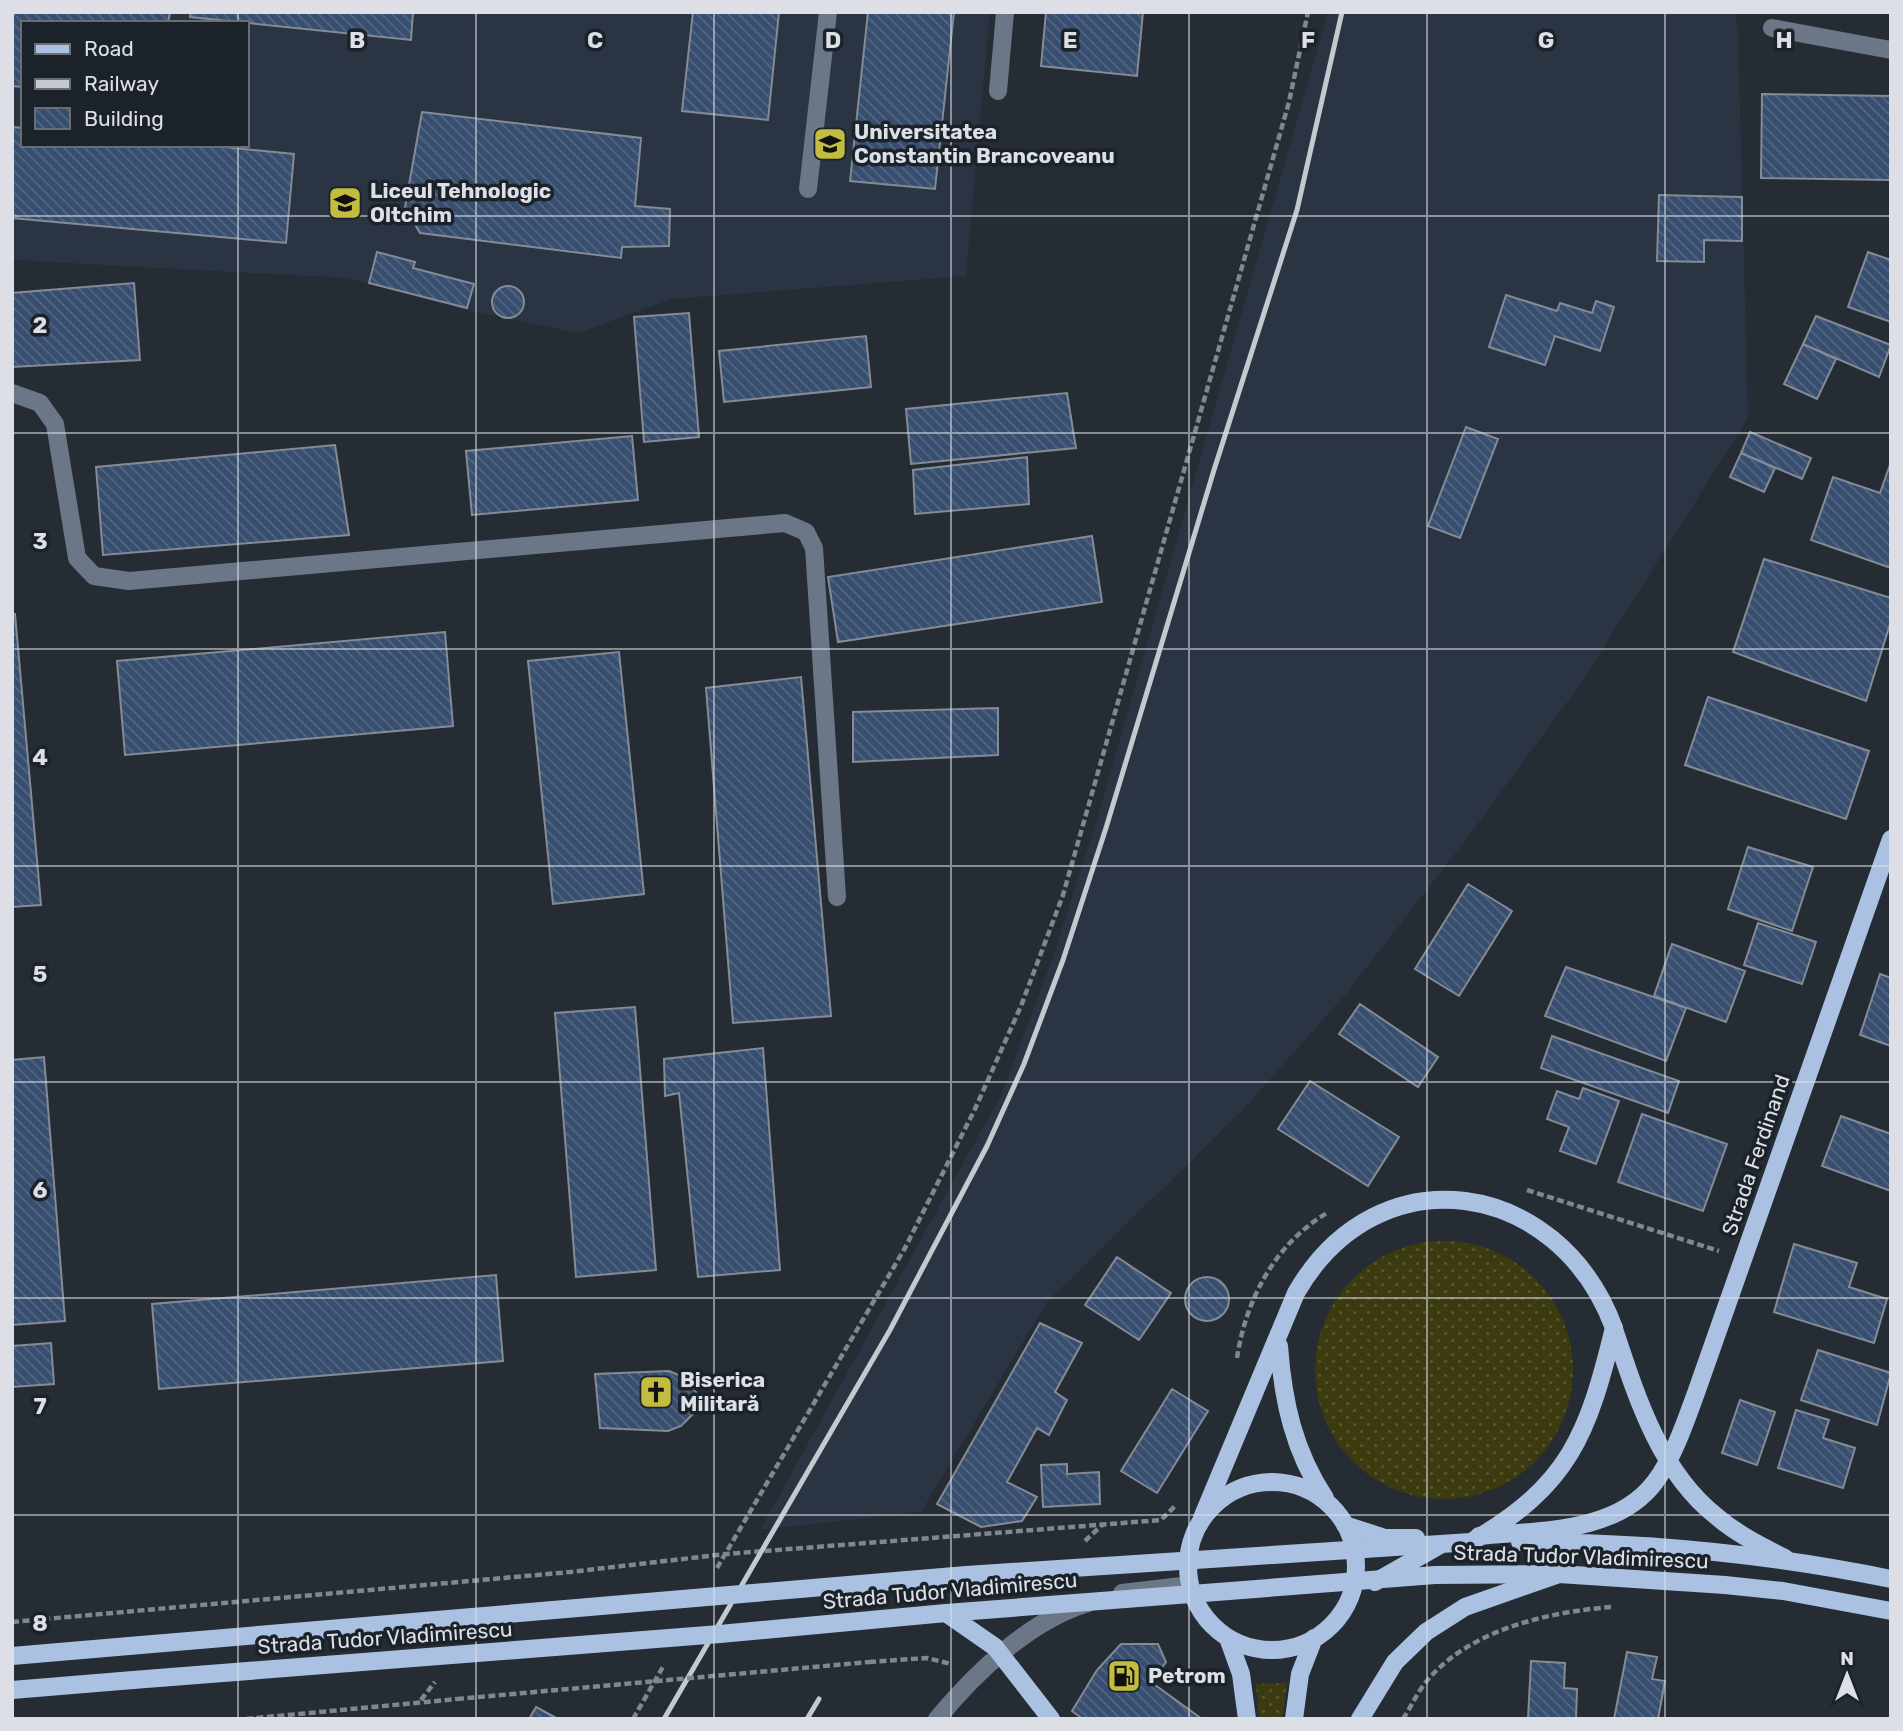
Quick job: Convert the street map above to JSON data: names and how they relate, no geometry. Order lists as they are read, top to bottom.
{
  "streets": {
    "main road": ["Strada Ferdinand", "Strada Tudor Vladimirescu"]
  },
  "crossings": [
    ["Strada Ferdinand", "Strada Tudor Vladimirescu"]
  ],
  "places": {
    "school or university": ["Universitatea Constantin Brancoveanu", "Liceul Tehnologic Oltchim"],
    "church": ["Biserica Militară"],
    "fuel station": ["Petrom"]
  },
  "legend": ["Road", "Railway", "Building"],
  "north": "top",
  "grid": {
    "columns": [
      "B",
      "C",
      "D",
      "E",
      "F",
      "G",
      "H"
    ],
    "rows": [
      "2",
      "3",
      "4",
      "5",
      "6",
      "7",
      "8"
    ]
  }
}
